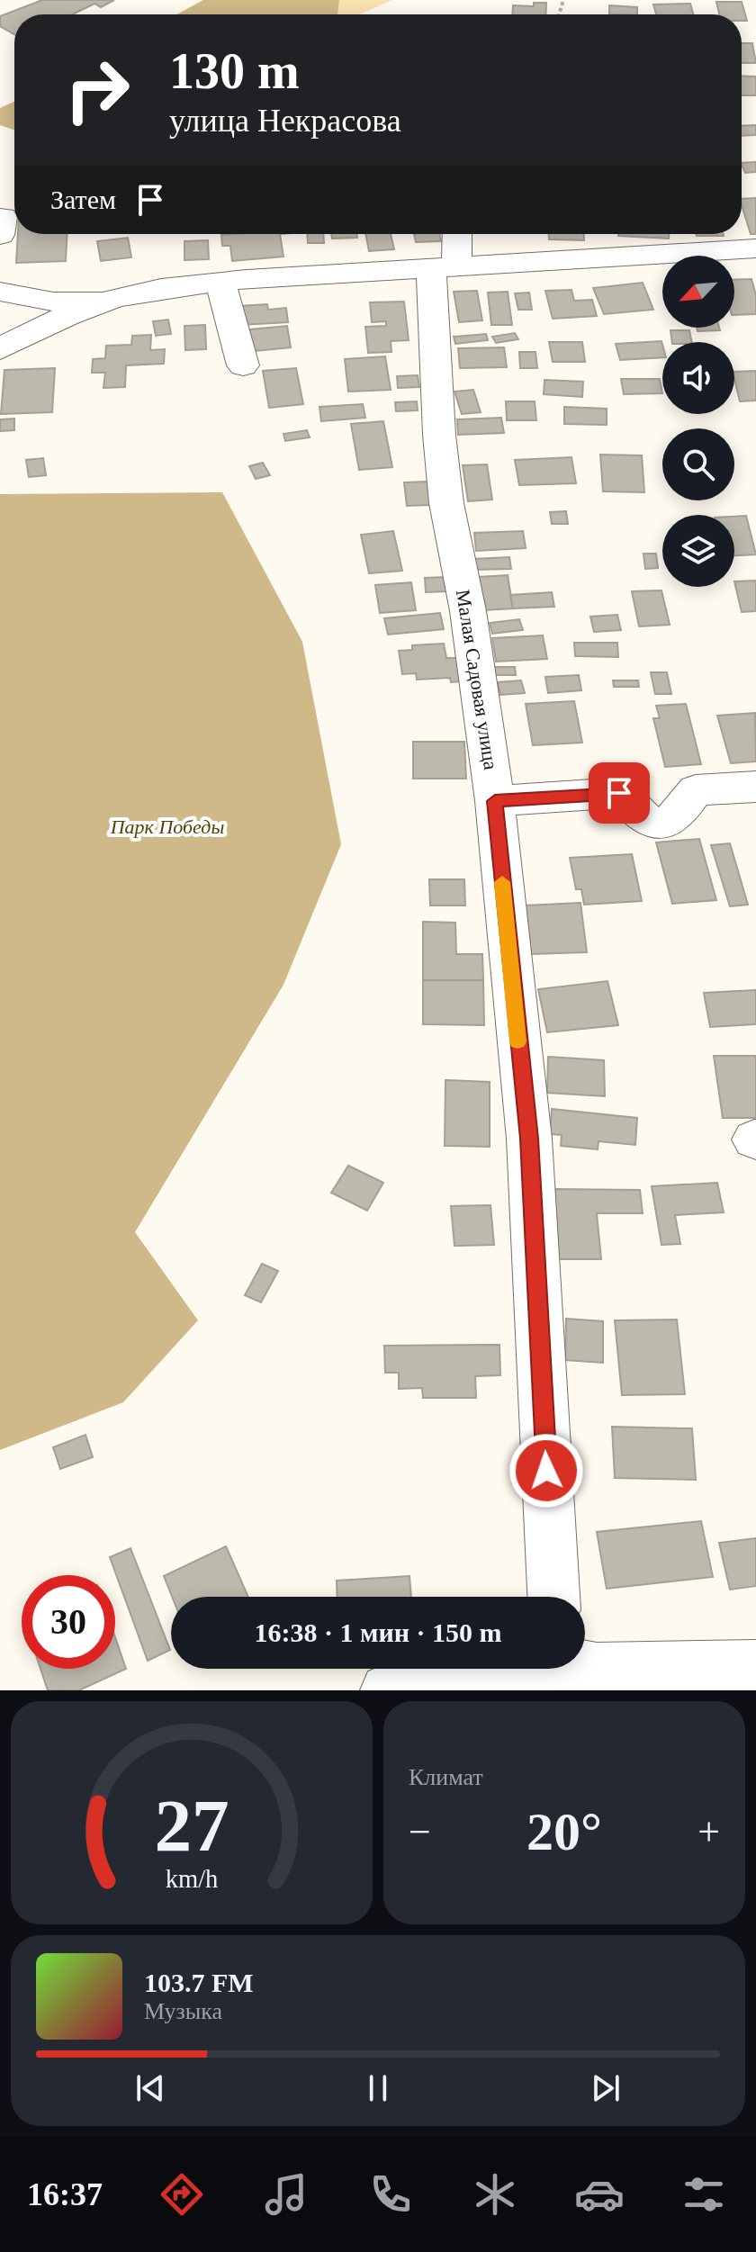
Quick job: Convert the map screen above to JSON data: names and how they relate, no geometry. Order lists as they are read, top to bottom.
{
  "streets": {
    "street": ["Малая Садовая улица"]
  },
  "parks": ["Парк Победы"],
  "north": "bottom left",
  "page": {
    "turn": ["130 m", "улица Некрасова"],
    "then": "Затем",
    "limit": "30",
    "trip": "16:38 · 1 мин · 150 m",
    "tile": "Климат",
    "heat": ["−", "20°", "+"],
    "song": ["103.7 FM", "Музыка"],
    "tabs": "16:37",
    "gauge": ["27", "km/h"]
  }
}
